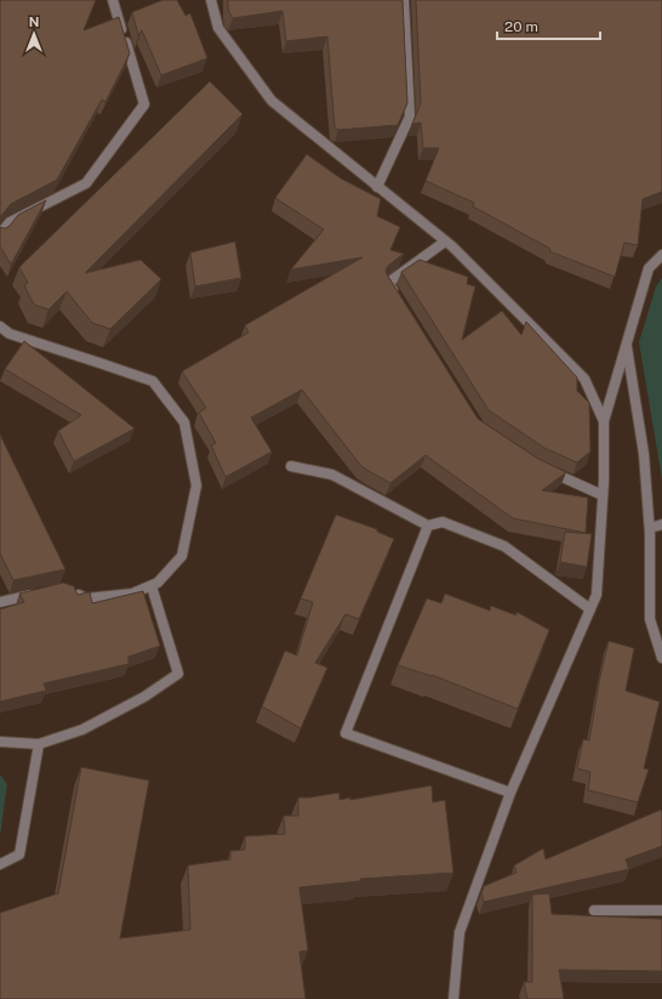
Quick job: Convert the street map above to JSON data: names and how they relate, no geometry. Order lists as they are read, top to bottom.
{
  "scale_bar": "20 m",
  "north": "top"
}
